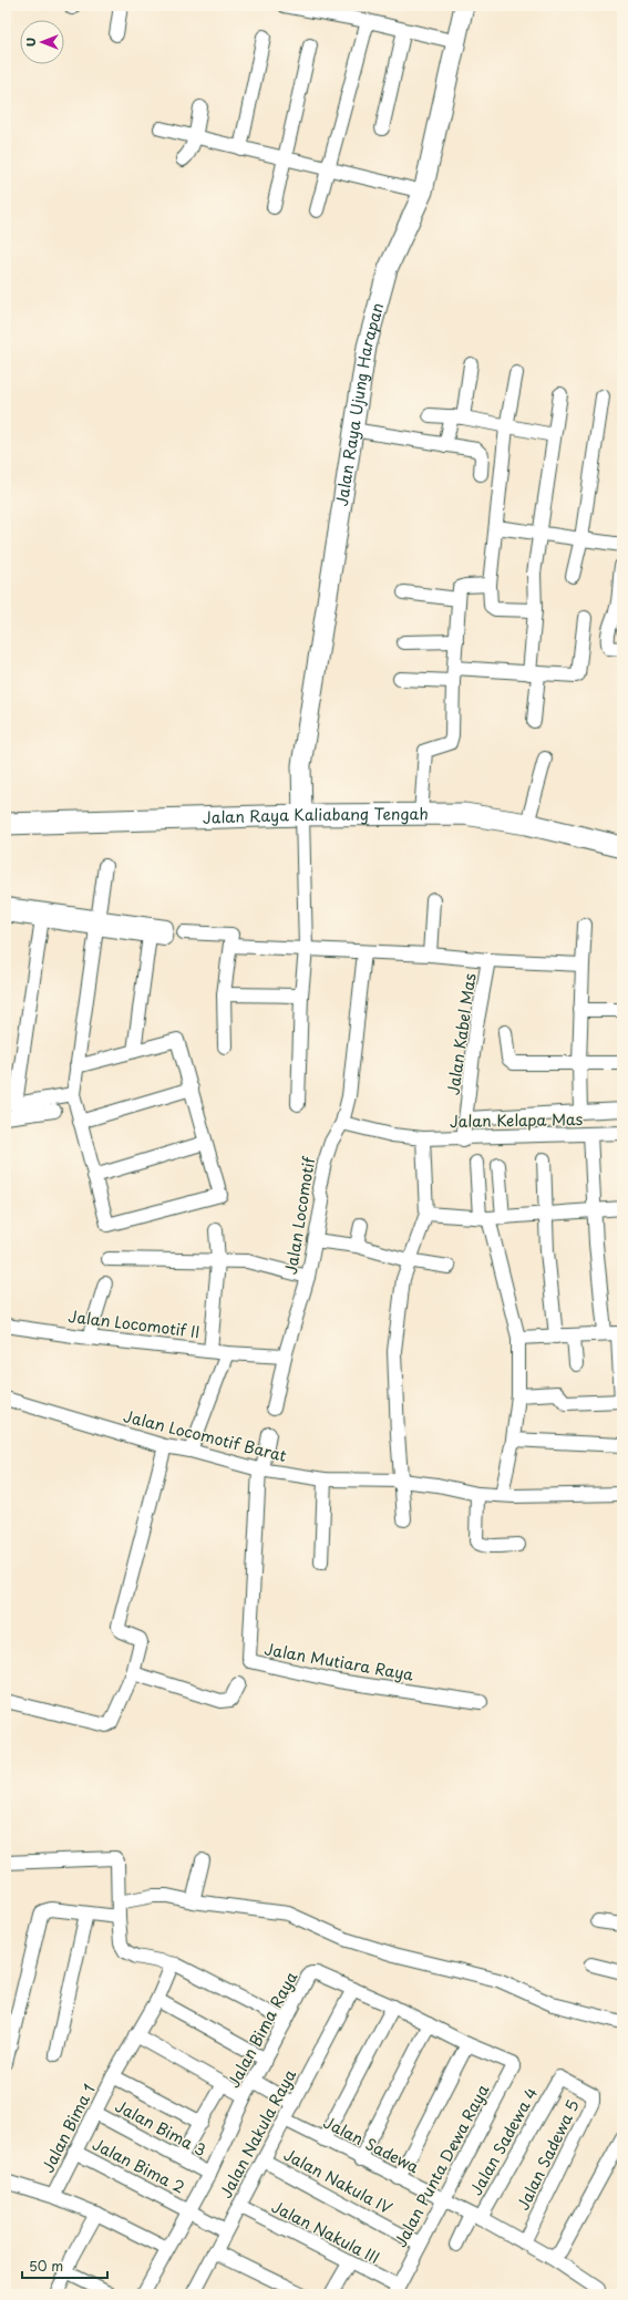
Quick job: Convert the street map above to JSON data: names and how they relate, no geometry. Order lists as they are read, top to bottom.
{
  "streets": {
    "main road": ["Jalan Raya Kaliabang Tengah"],
    "street": [
      "Jalan Raya Ujung Harapan",
      "Jalan Kabel Mas",
      "Jalan Kelapa Mas",
      "Jalan Locomotif",
      "Jalan Locomotif II",
      "Jalan Locomotif Barat",
      "Jalan Mutiara Raya",
      "Jalan Bima Raya",
      "Jalan Bima 1",
      "Jalan Bima 3",
      "Jalan Nakula Raya",
      "Jalan Sadewa 4",
      "Jalan Sadewa",
      "Jalan Sadewa 5",
      "Jalan Bima 2",
      "Jalan Punta Dewa Raya",
      "Jalan Nakula IV",
      "Jalan Nakula III"
    ]
  },
  "crossings": [
    ["Jalan Raya Ujung Harapan", "Jalan Raya Kaliabang Tengah"],
    ["Jalan Kabel Mas", "Jalan Kelapa Mas"],
    ["Jalan Locomotif Barat", "Jalan Mutiara Raya"],
    ["Jalan Bima Raya", "Jalan Bima 1"],
    ["Jalan Bima Raya", "Jalan Bima 3"],
    ["Jalan Bima Raya", "Jalan Nakula Raya"],
    ["Jalan Bima Raya", "Jalan Bima 2"],
    ["Jalan Bima Raya", "Jalan Punta Dewa Raya"],
    ["Jalan Bima 1", "Jalan Bima 3"],
    ["Jalan Bima 1", "Jalan Bima 2"],
    ["Jalan Nakula Raya", "Jalan Sadewa"],
    ["Jalan Nakula Raya", "Jalan Bima 2"],
    ["Jalan Nakula Raya", "Jalan Nakula IV"],
    ["Jalan Nakula Raya", "Jalan Nakula III"],
    ["Jalan Sadewa 4", "Jalan Sadewa"],
    ["Jalan Sadewa 4", "Jalan Sadewa 5"],
    ["Jalan Sadewa 4", "Jalan Punta Dewa Raya"],
    ["Jalan Sadewa", "Jalan Punta Dewa Raya"],
    ["Jalan Punta Dewa Raya", "Jalan Nakula IV"],
    ["Jalan Punta Dewa Raya", "Jalan Nakula III"]
  ],
  "scale_bar": "50 m",
  "north": "left"
}
